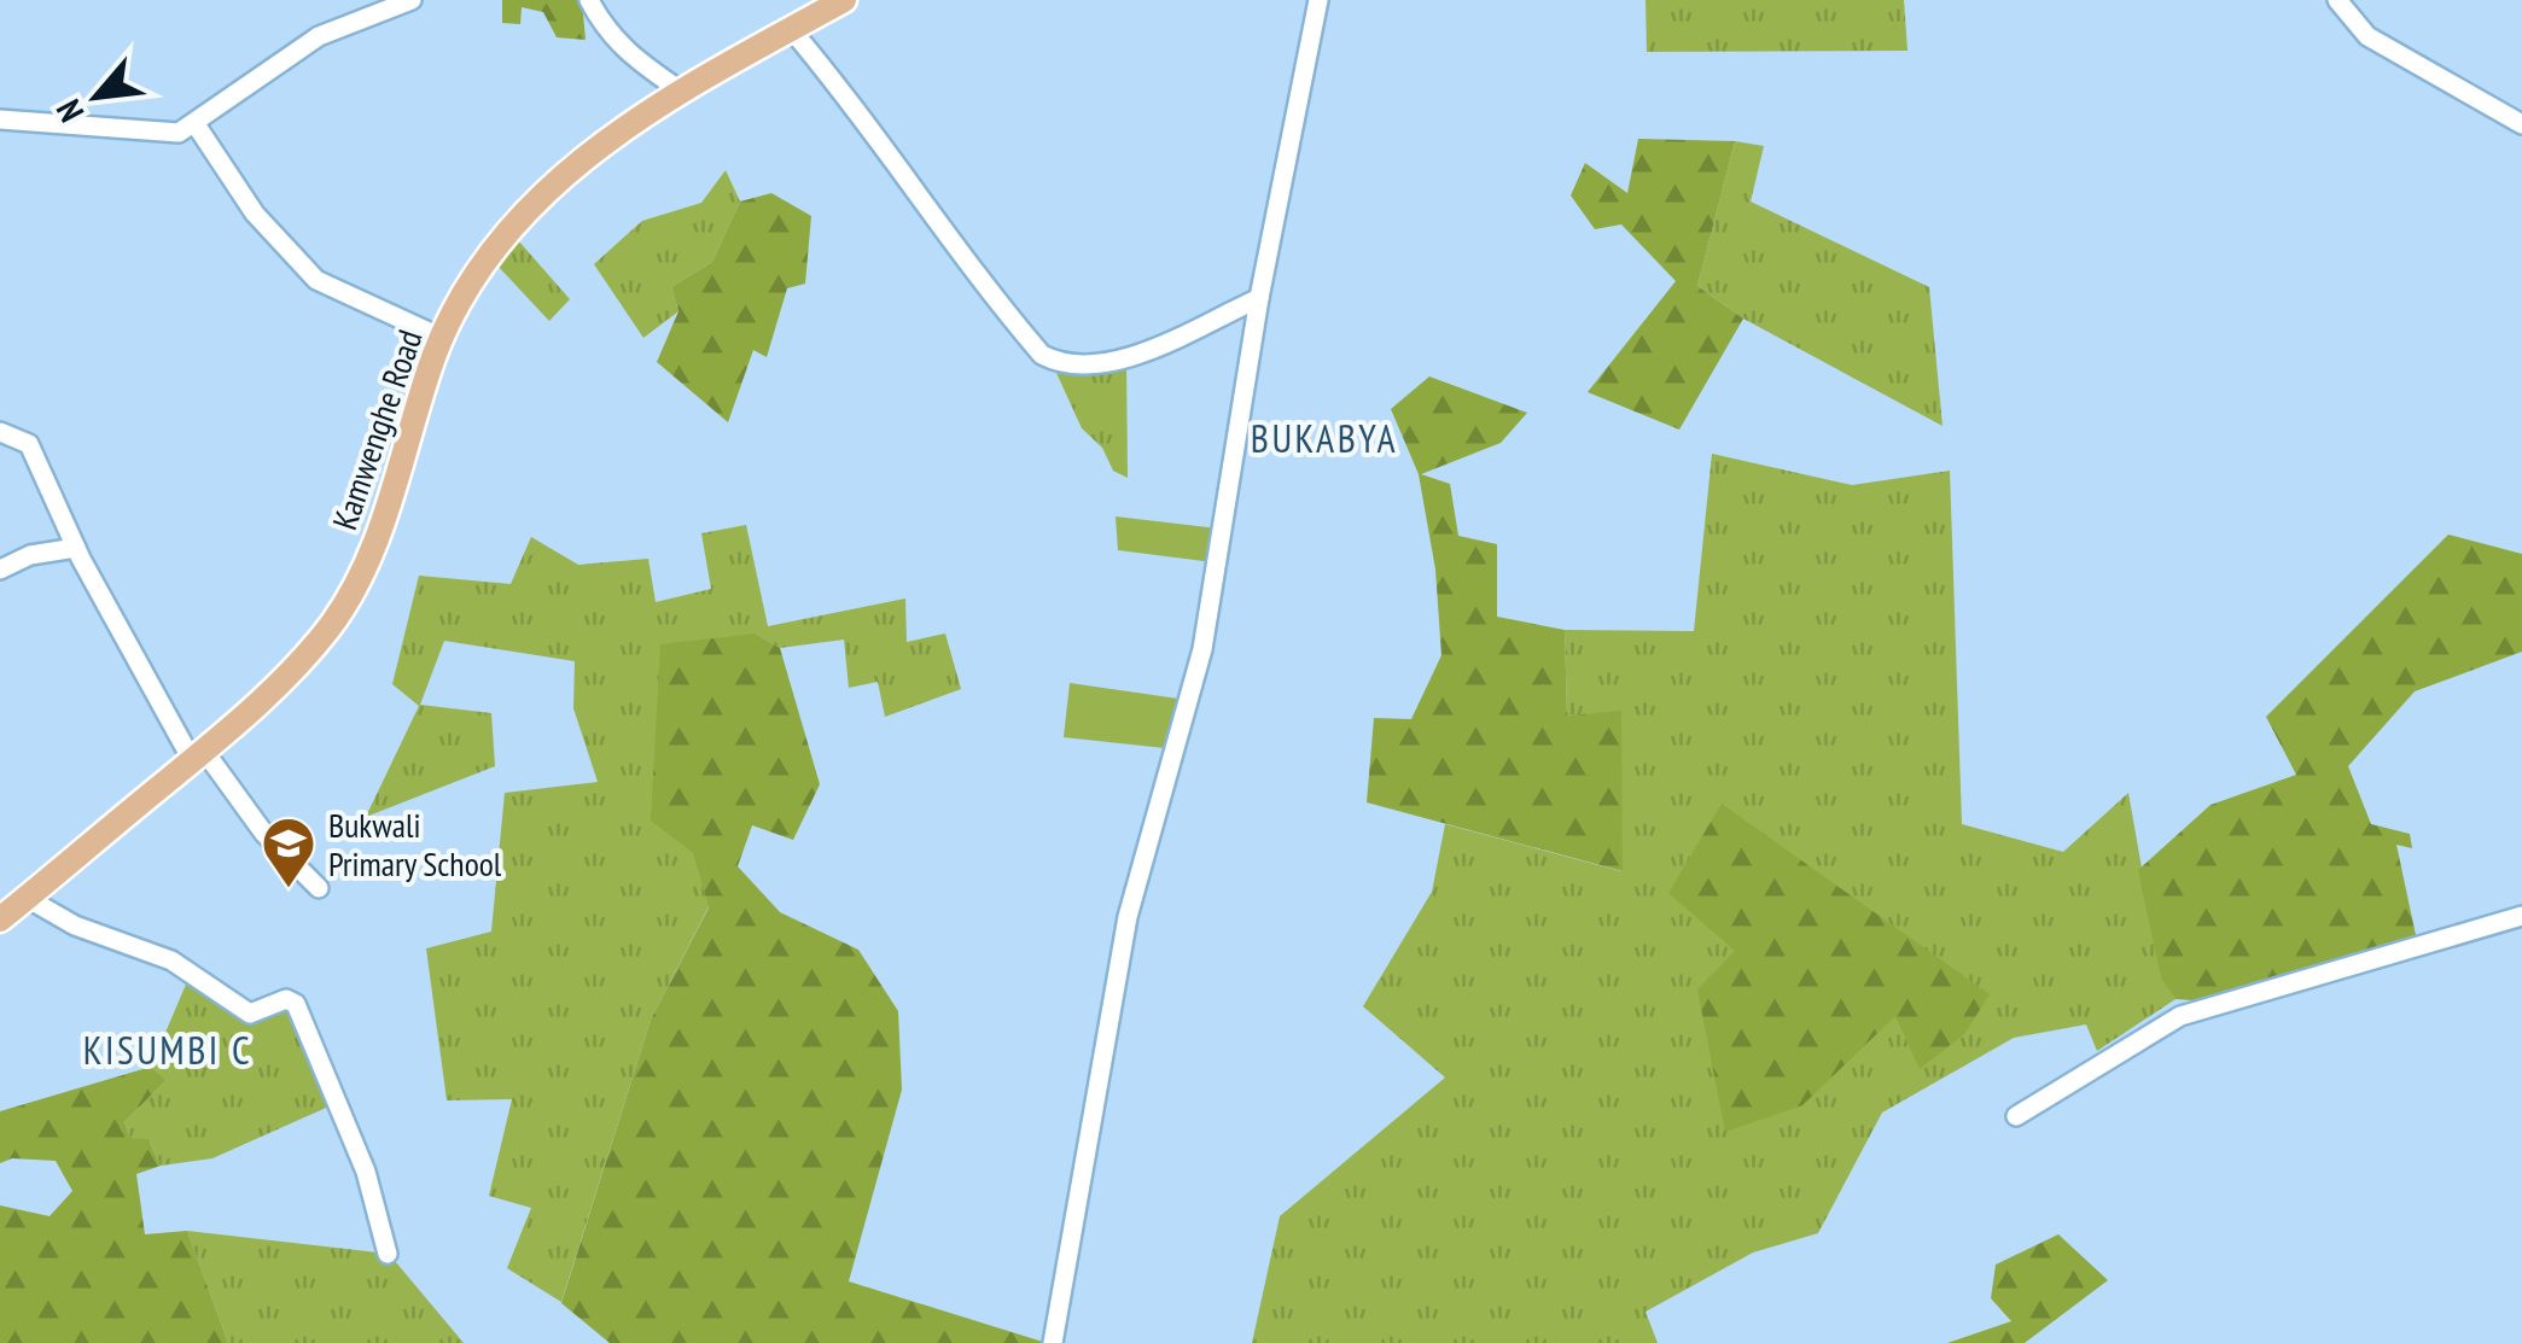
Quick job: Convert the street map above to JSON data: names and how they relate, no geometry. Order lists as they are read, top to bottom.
{
  "streets": {
    "main road": ["Kamwenghe Road"]
  },
  "districts": ["BUKABYA", "KISUMBI C"],
  "places": {
    "school or university": ["Bukwali Primary School"]
  },
  "north": "bottom left"
}
